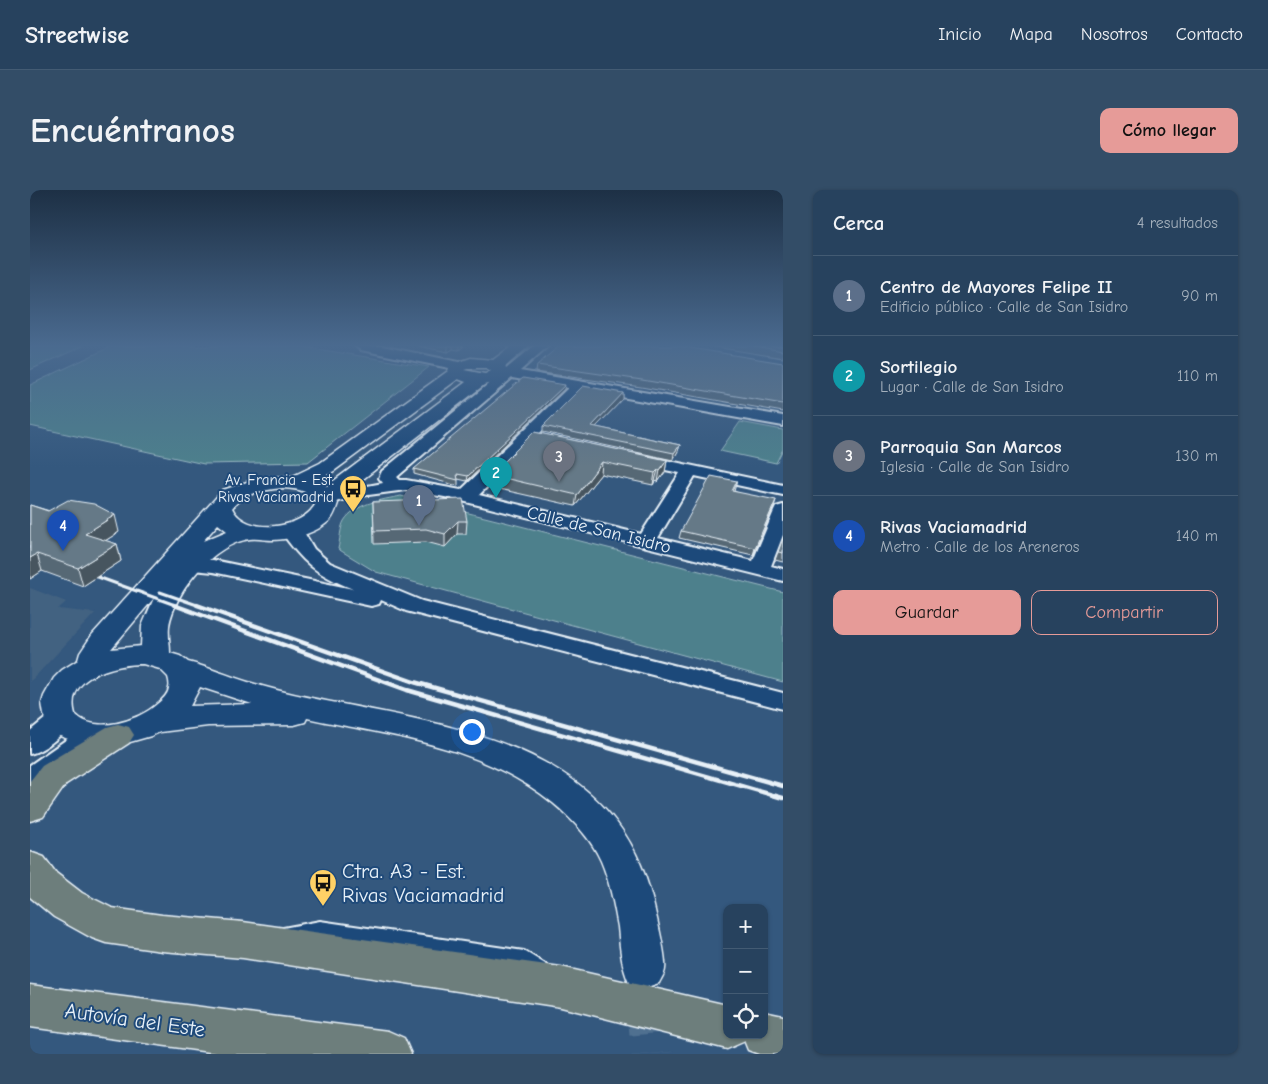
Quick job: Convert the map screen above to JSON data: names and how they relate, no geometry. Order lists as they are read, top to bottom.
{
  "streets": {
    "highway": ["Autovía del Este"],
    "street": ["Calle de San Isidro"]
  },
  "places": {
    "bus stop": ["Av. Francia - Est. Rivas Vaciamadrid", "Ctra. A3 - Est. Rivas Vaciamadrid"]
  },
  "page": {
    "header": "Streetwise",
    "nav": [
      "Inicio",
      "Mapa",
      "Nosotros",
      "Contacto"
    ],
    "buttons": [
      "Cómo llegar",
      ["Guardar", "Compartir"]
    ],
    "title": "Encuéntranos",
    "heading": ["Cerca", "4 resultados"],
    "list": [
      {
        "mark": "1",
        "name": "Centro de Mayores Felipe II",
        "note": "Edificio público · Calle de San Isidro",
        "value": "90 m"
      },
      {
        "mark": "2",
        "name": "Sortilegio",
        "note": "Lugar · Calle de San Isidro",
        "value": "110 m"
      },
      {
        "mark": "3",
        "name": "Parroquia San Marcos",
        "note": "Iglesia · Calle de San Isidro",
        "value": "130 m"
      },
      {
        "mark": "4",
        "name": "Rivas Vaciamadrid",
        "note": "Metro · Calle de los Areneros",
        "value": "140 m"
      }
    ],
    "pins": [
      "3",
      "2",
      "1",
      "4"
    ],
    "map_buttons": ["+", "−"]
  }
}
